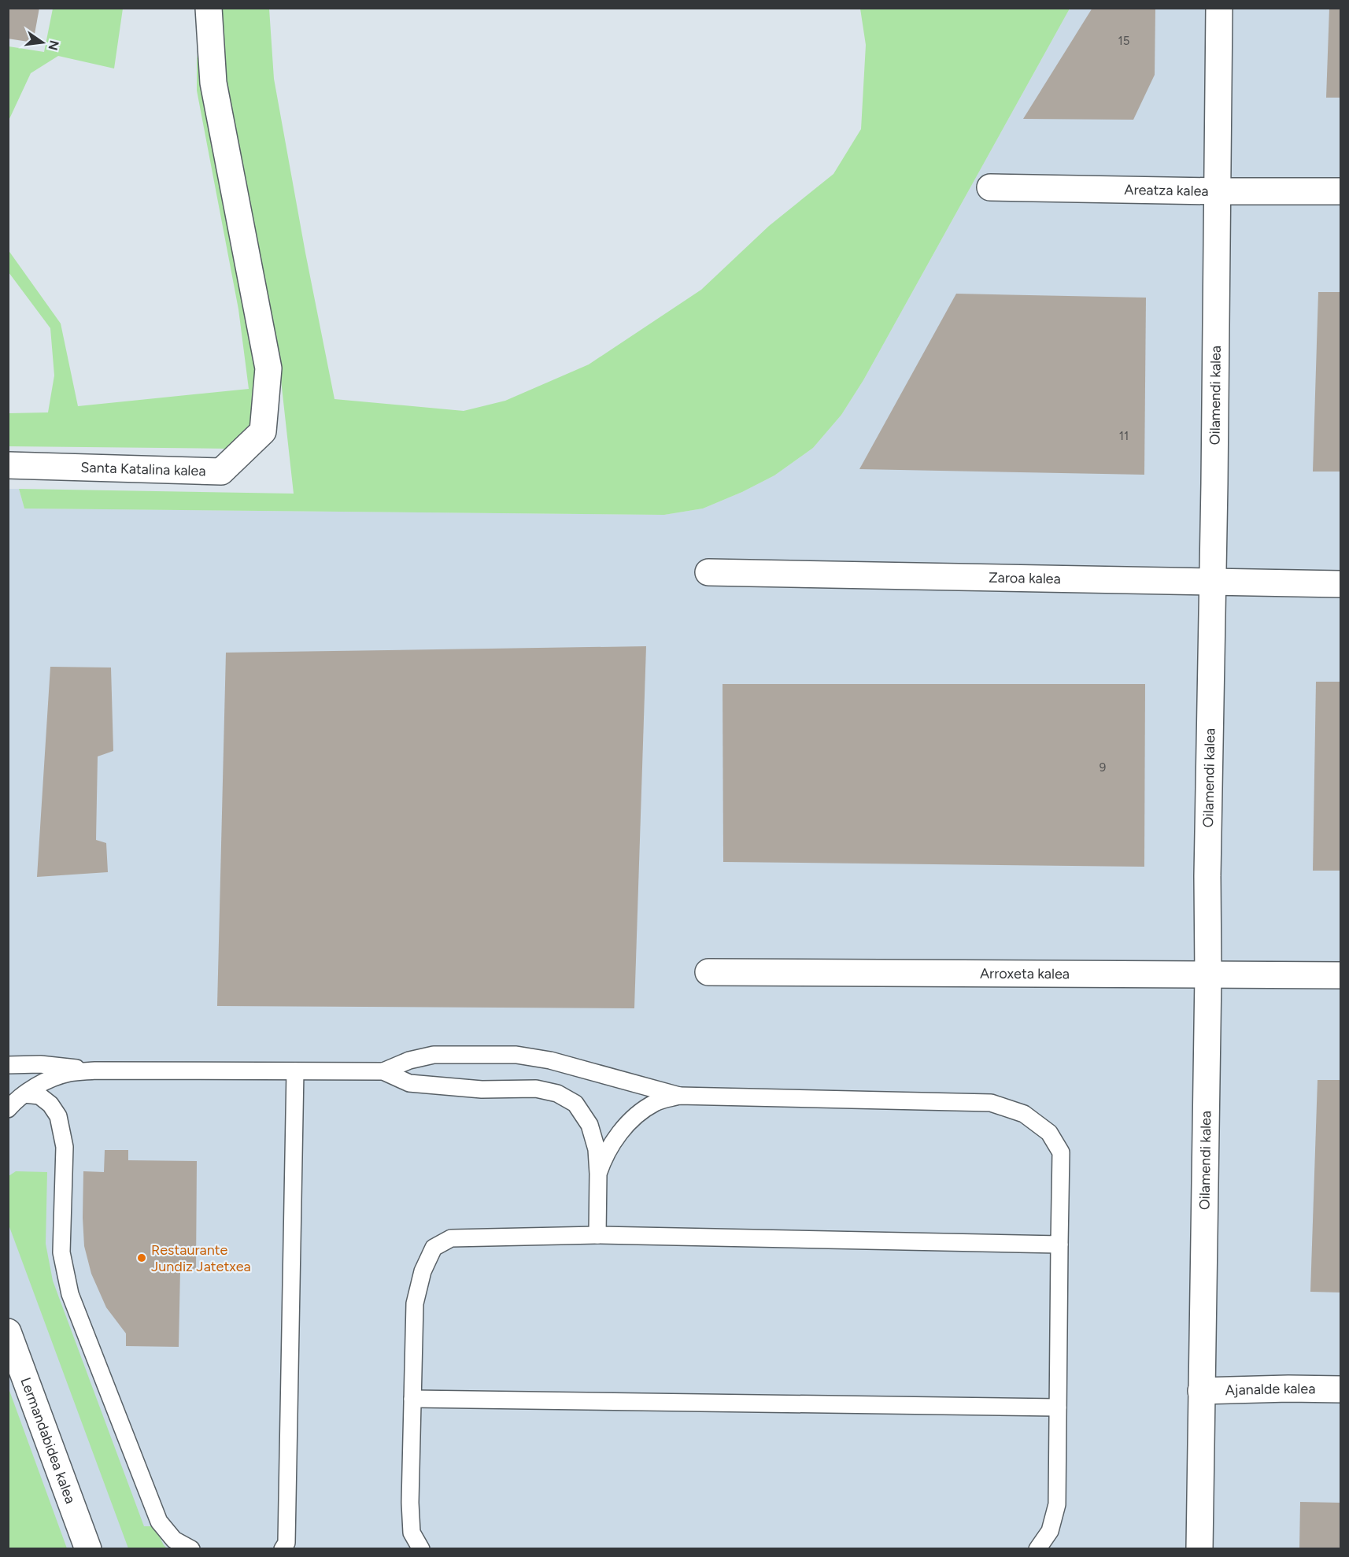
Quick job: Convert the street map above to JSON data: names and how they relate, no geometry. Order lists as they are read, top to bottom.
{
  "streets": {
    "street": [
      "Areatza kalea",
      "Oilamendi kalea",
      "Santa Katalina kalea",
      "Zaroa kalea",
      "Arroxeta kalea",
      "Ajanalde kalea",
      "Lermandabidea kalea"
    ]
  },
  "crossings": [
    ["Areatza kalea", "Oilamendi kalea"],
    ["Oilamendi kalea", "Zaroa kalea"],
    ["Oilamendi kalea", "Arroxeta kalea"],
    ["Oilamendi kalea", "Ajanalde kalea"]
  ],
  "places": ["Restaurante Jundiz Jatetxea"],
  "house_numbers": ["15", "11", "9"],
  "north": "right"
}
